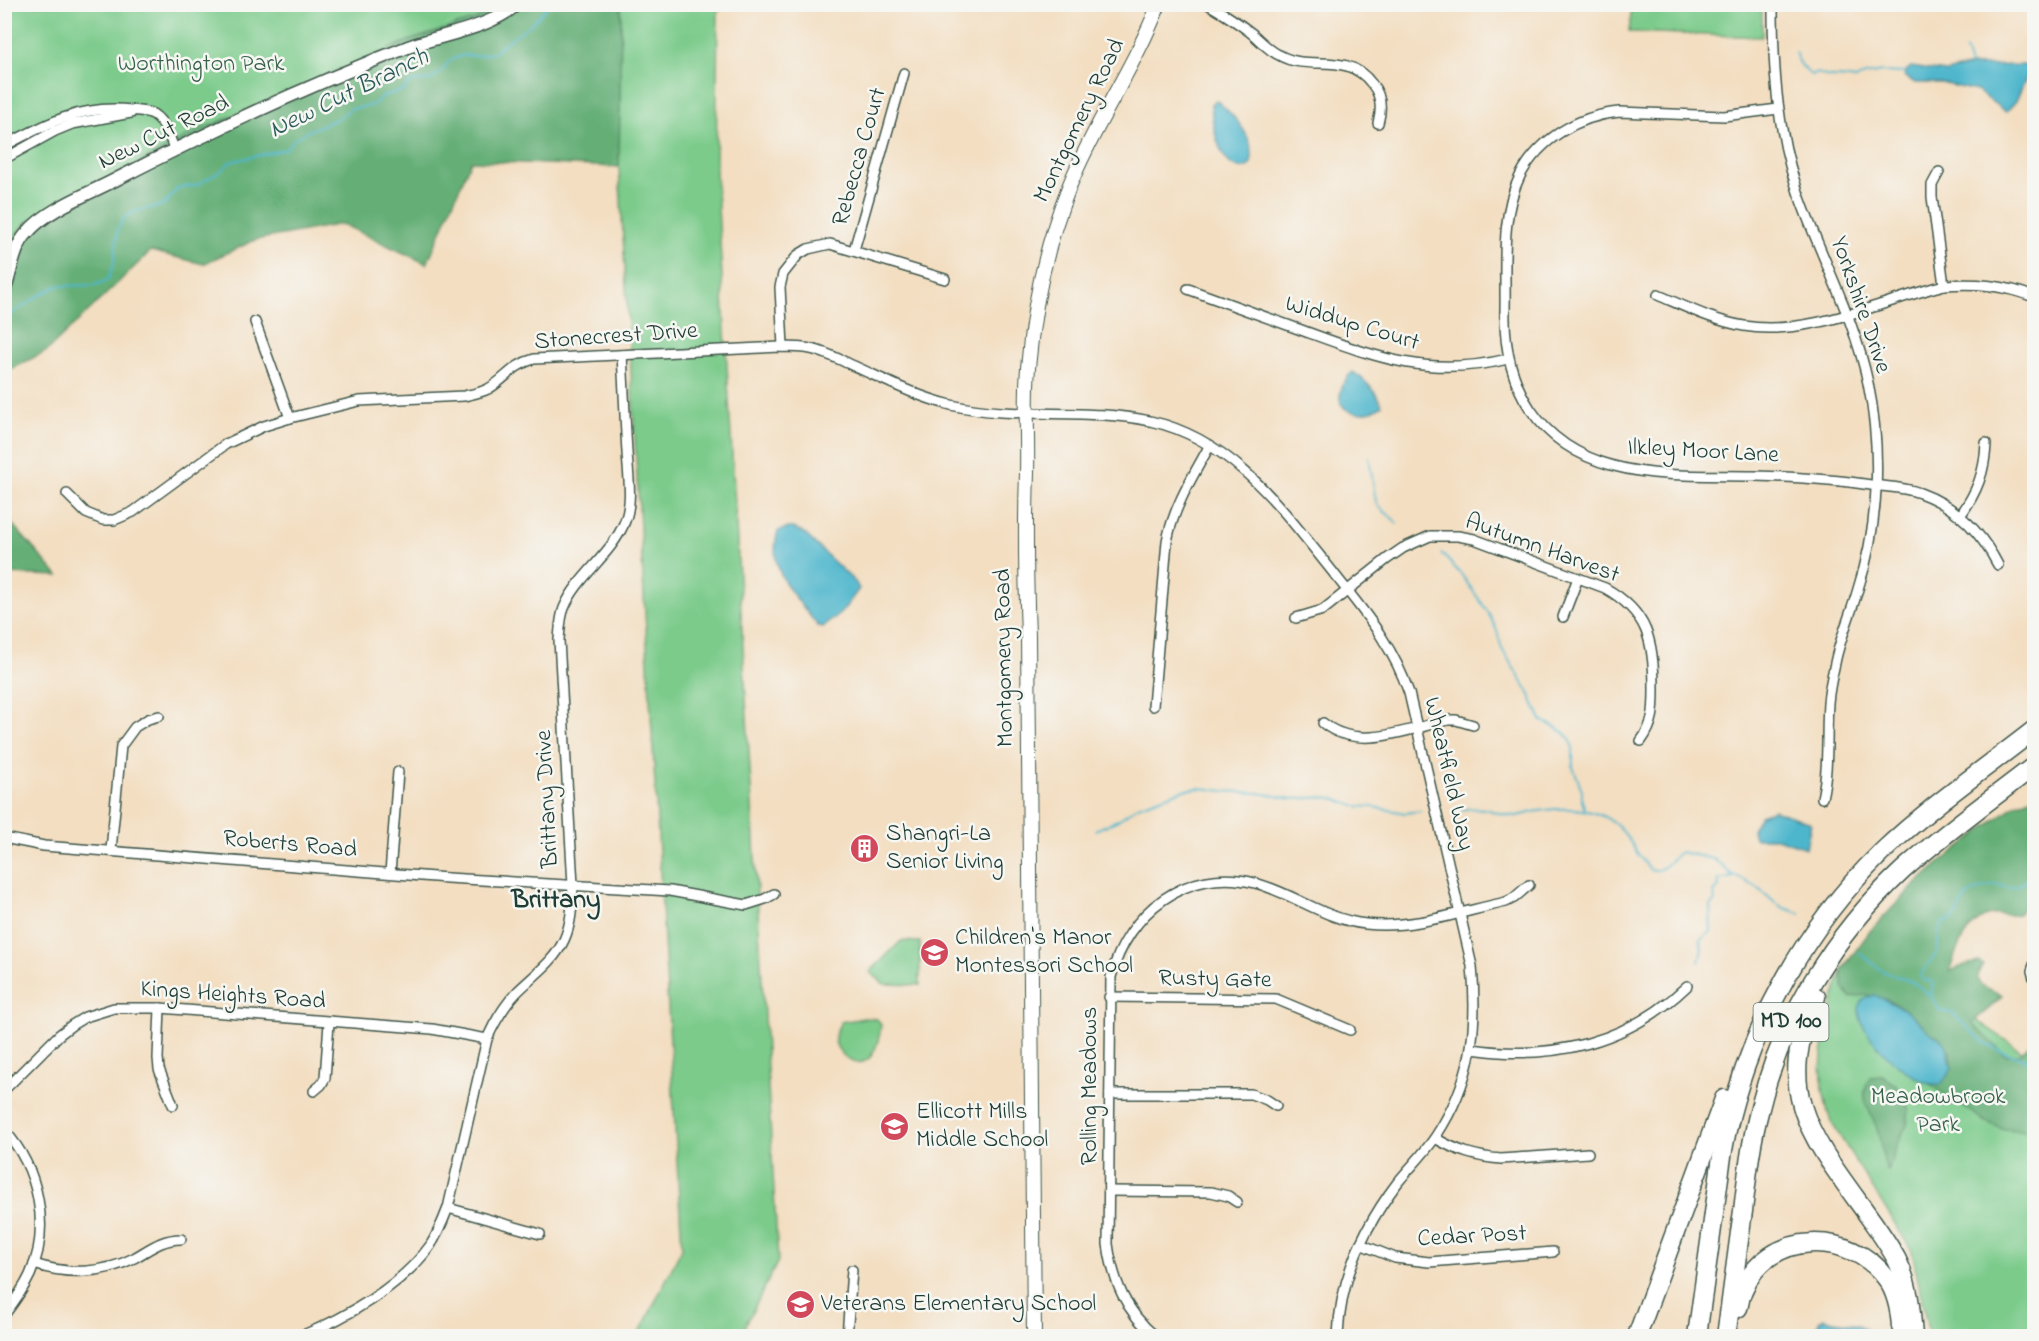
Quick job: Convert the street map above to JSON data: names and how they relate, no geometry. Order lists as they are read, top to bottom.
{
  "streets": {
    "highway": ["MD 100"],
    "main road": ["Montgomery Road"],
    "street": [
      "New Cut Road",
      "Rebecca Court",
      "Yorkshire Drive",
      "Widdup Court",
      "Stonecrest Drive",
      "Ilkley Moor Lane",
      "Autumn Harvest",
      "Wheatfield Way",
      "Brittany Drive",
      "Roberts Road",
      "Rusty Gate",
      "Kings Heights Road",
      "Rolling Meadows",
      "Cedar Post"
    ]
  },
  "crossings": [
    ["Montgomery Road", "Stonecrest Drive"],
    ["Montgomery Road", "Wheatfield Way"],
    ["Yorkshire Drive", "Ilkley Moor Lane"],
    ["Widdup Court", "Ilkley Moor Lane"],
    ["Stonecrest Drive", "Wheatfield Way"],
    ["Stonecrest Drive", "Brittany Drive"],
    ["Autumn Harvest", "Wheatfield Way"],
    ["Wheatfield Way", "Rolling Meadows"],
    ["Wheatfield Way", "Cedar Post"],
    ["Brittany Drive", "Roberts Road"],
    ["Brittany Drive", "Kings Heights Road"],
    ["Rusty Gate", "Rolling Meadows"]
  ],
  "districts": ["Brittany"],
  "water": ["New Cut Branch"],
  "parks": ["Worthington Park", "Meadowbrook Park"],
  "places": {
    "building": ["Shangri-La Senior Living"],
    "school or university": ["Children's Manor Montessori School", "Ellicott Mills Middle School", "Veterans Elementary School"]
  }
}
